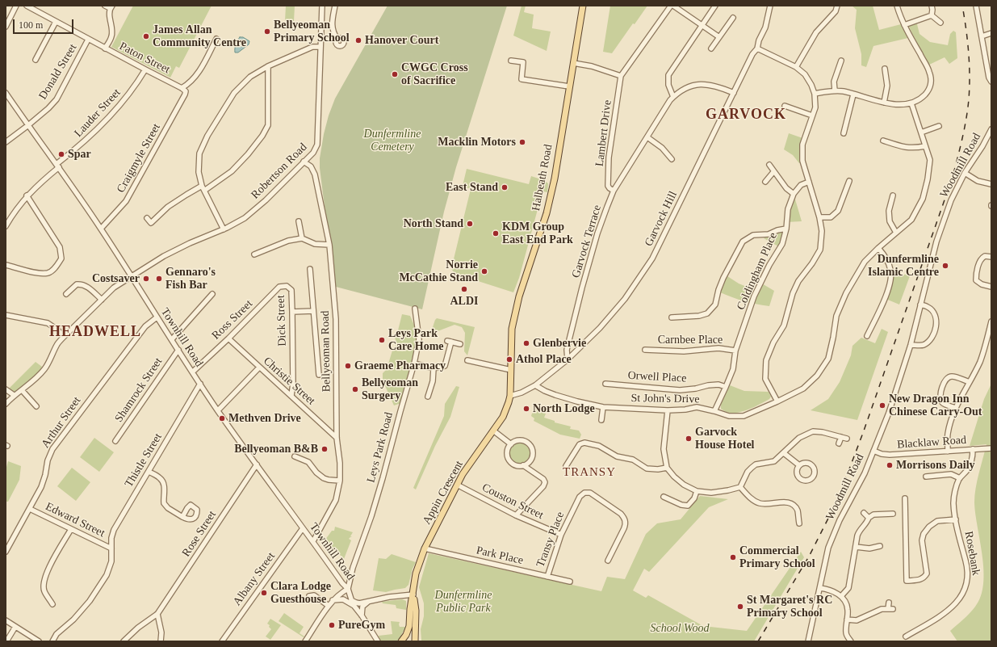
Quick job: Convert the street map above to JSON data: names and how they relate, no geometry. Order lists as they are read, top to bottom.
{
  "streets": {
    "main road": ["Halbeath Road", "Appin Crescent"],
    "street": [
      "Paton Street",
      "Donald Street",
      "Lauder Street",
      "Lambert Drive",
      "Craigmyle Street",
      "Woodmill Road",
      "Robertson Road",
      "Garvock Hill",
      "Garvock Terrace",
      "Coldingham Place",
      "Ross Street",
      "Dick Street",
      "Townhill Road",
      "Carnbee Place",
      "Bellyeoman Road",
      "Orwell Place",
      "Christie Street",
      "Shamrock Street",
      "St John's Drive",
      "Arthur Street",
      "Blacklaw Road",
      "Leys Park Road",
      "Thistle Street",
      "Couston Street",
      "Edward Street",
      "Rose Street",
      "Transy Place",
      "Rosebank",
      "Park Place",
      "Albany Street"
    ]
  },
  "crossings": [
    ["Paton Street", "Donald Street"],
    ["Paton Street", "Lauder Street"],
    ["Paton Street", "Craigmyle Street"],
    ["Donald Street", "Townhill Road"],
    ["Lauder Street", "Townhill Road"],
    ["Lambert Drive", "Garvock Terrace"],
    ["Craigmyle Street", "Townhill Road"],
    ["Woodmill Road", "Blacklaw Road"],
    ["Robertson Road", "Townhill Road"],
    ["Robertson Road", "Bellyeoman Road"],
    ["Halbeath Road", "Appin Crescent"],
    ["Garvock Hill", "Garvock Terrace"],
    ["Garvock Hill", "St John's Drive"],
    ["Garvock Hill", "Appin Crescent"],
    ["Coldingham Place", "Carnbee Place"],
    ["Coldingham Place", "Orwell Place"],
    ["Coldingham Place", "St John's Drive"],
    ["Ross Street", "Dick Street"],
    ["Ross Street", "Townhill Road"],
    ["Ross Street", "Christie Street"],
    ["Dick Street", "Christie Street"],
    ["Townhill Road", "Bellyeoman Road"],
    ["Townhill Road", "Shamrock Street"],
    ["Townhill Road", "Arthur Street"],
    ["Townhill Road", "Leys Park Road"],
    ["Townhill Road", "Thistle Street"],
    ["Townhill Road", "Rose Street"],
    ["Townhill Road", "Albany Street"],
    ["Bellyeoman Road", "Christie Street"],
    ["Arthur Street", "Edward Street"],
    ["Blacklaw Road", "Rosebank"],
    ["Thistle Street", "Edward Street"],
    ["Appin Crescent", "Couston Street"],
    ["Appin Crescent", "Park Place"],
    ["Couston Street", "Transy Place"],
    ["Transy Place", "Park Place"]
  ],
  "districts": ["GARVOCK", "HEADWELL", "TRANSY"],
  "parks": ["Dunfermline Cemetery", "Dunfermline Public Park", "School Wood"],
  "places": [
    "Bellyeoman Primary School",
    "James Allan Community Centre",
    "Hanover Court",
    "CWGC Cross of Sacrifice",
    "Macklin Motors",
    "Spar",
    "East Stand",
    "North Stand",
    "KDM Group East End Park",
    "Dunfermline Islamic Centre",
    "Norrie McCathie Stand",
    "Costsaver",
    "Gennaro's Fish Bar",
    "ALDI",
    "Leys Park Care Home",
    "Glenbervie",
    "Athol Place",
    "Graeme Pharmacy",
    "Bellyeoman Surgery",
    "New Dragon Inn Chinese Carry-Out",
    "North Lodge",
    "Methven Drive",
    "Garvock House Hotel",
    "Bellyeoman B&B",
    "Morrisons Daily",
    "Commercial Primary School",
    "Clara Lodge Guesthouse",
    "St Margaret's RC Primary School",
    "PureGym"
  ],
  "scale_bar": "100 m"
}
